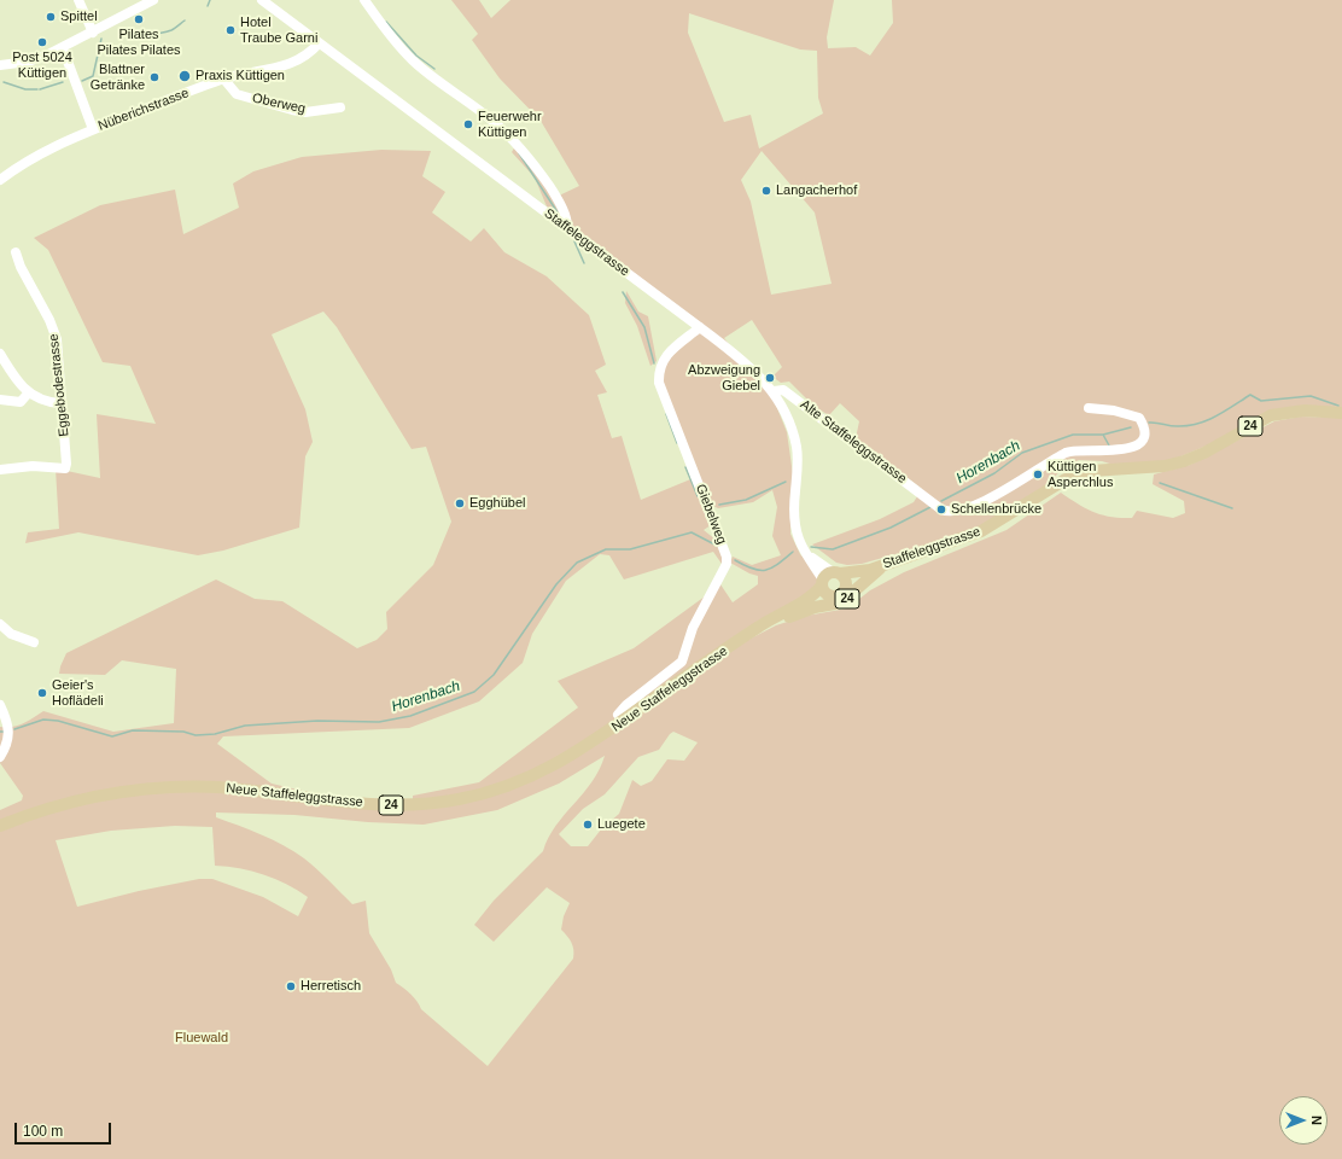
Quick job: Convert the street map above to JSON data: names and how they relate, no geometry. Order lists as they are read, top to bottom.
{
  "streets": {
    "main road": ["Staffeleggstrasse", "24", "Neue Staffeleggstrasse"],
    "street": [
      "Oberweg",
      "Nüberichstrasse",
      "Eggebodestrasse",
      "Alte Staffeleggstrasse",
      "Giebelweg"
    ]
  },
  "crossings": [
    ["Oberweg", "Nüberichstrasse"],
    ["Nüberichstrasse", "Staffeleggstrasse"],
    ["Staffeleggstrasse", "24"],
    ["Staffeleggstrasse", "Alte Staffeleggstrasse"],
    ["Staffeleggstrasse", "Giebelweg"],
    ["Staffeleggstrasse", "Neue Staffeleggstrasse"],
    ["24", "Neue Staffeleggstrasse"]
  ],
  "water": ["Horenbach"],
  "parks": ["Fluewald"],
  "places": [
    "Spittel",
    "Pilates Pilates Pilates",
    "Hotel Traube Garni",
    "Post 5024 Küttigen",
    "Praxis Küttigen",
    "Blattner Getränke",
    "Feuerwehr Küttigen",
    "Langacherhof",
    "Abzweigung Giebel",
    "Küttigen Asperchlus",
    "Egghübel",
    "Schellenbrücke",
    "Geier's Hoflädeli",
    "Luegete",
    "Herretisch"
  ],
  "scale_bar": "100 m",
  "north": "right"
}
